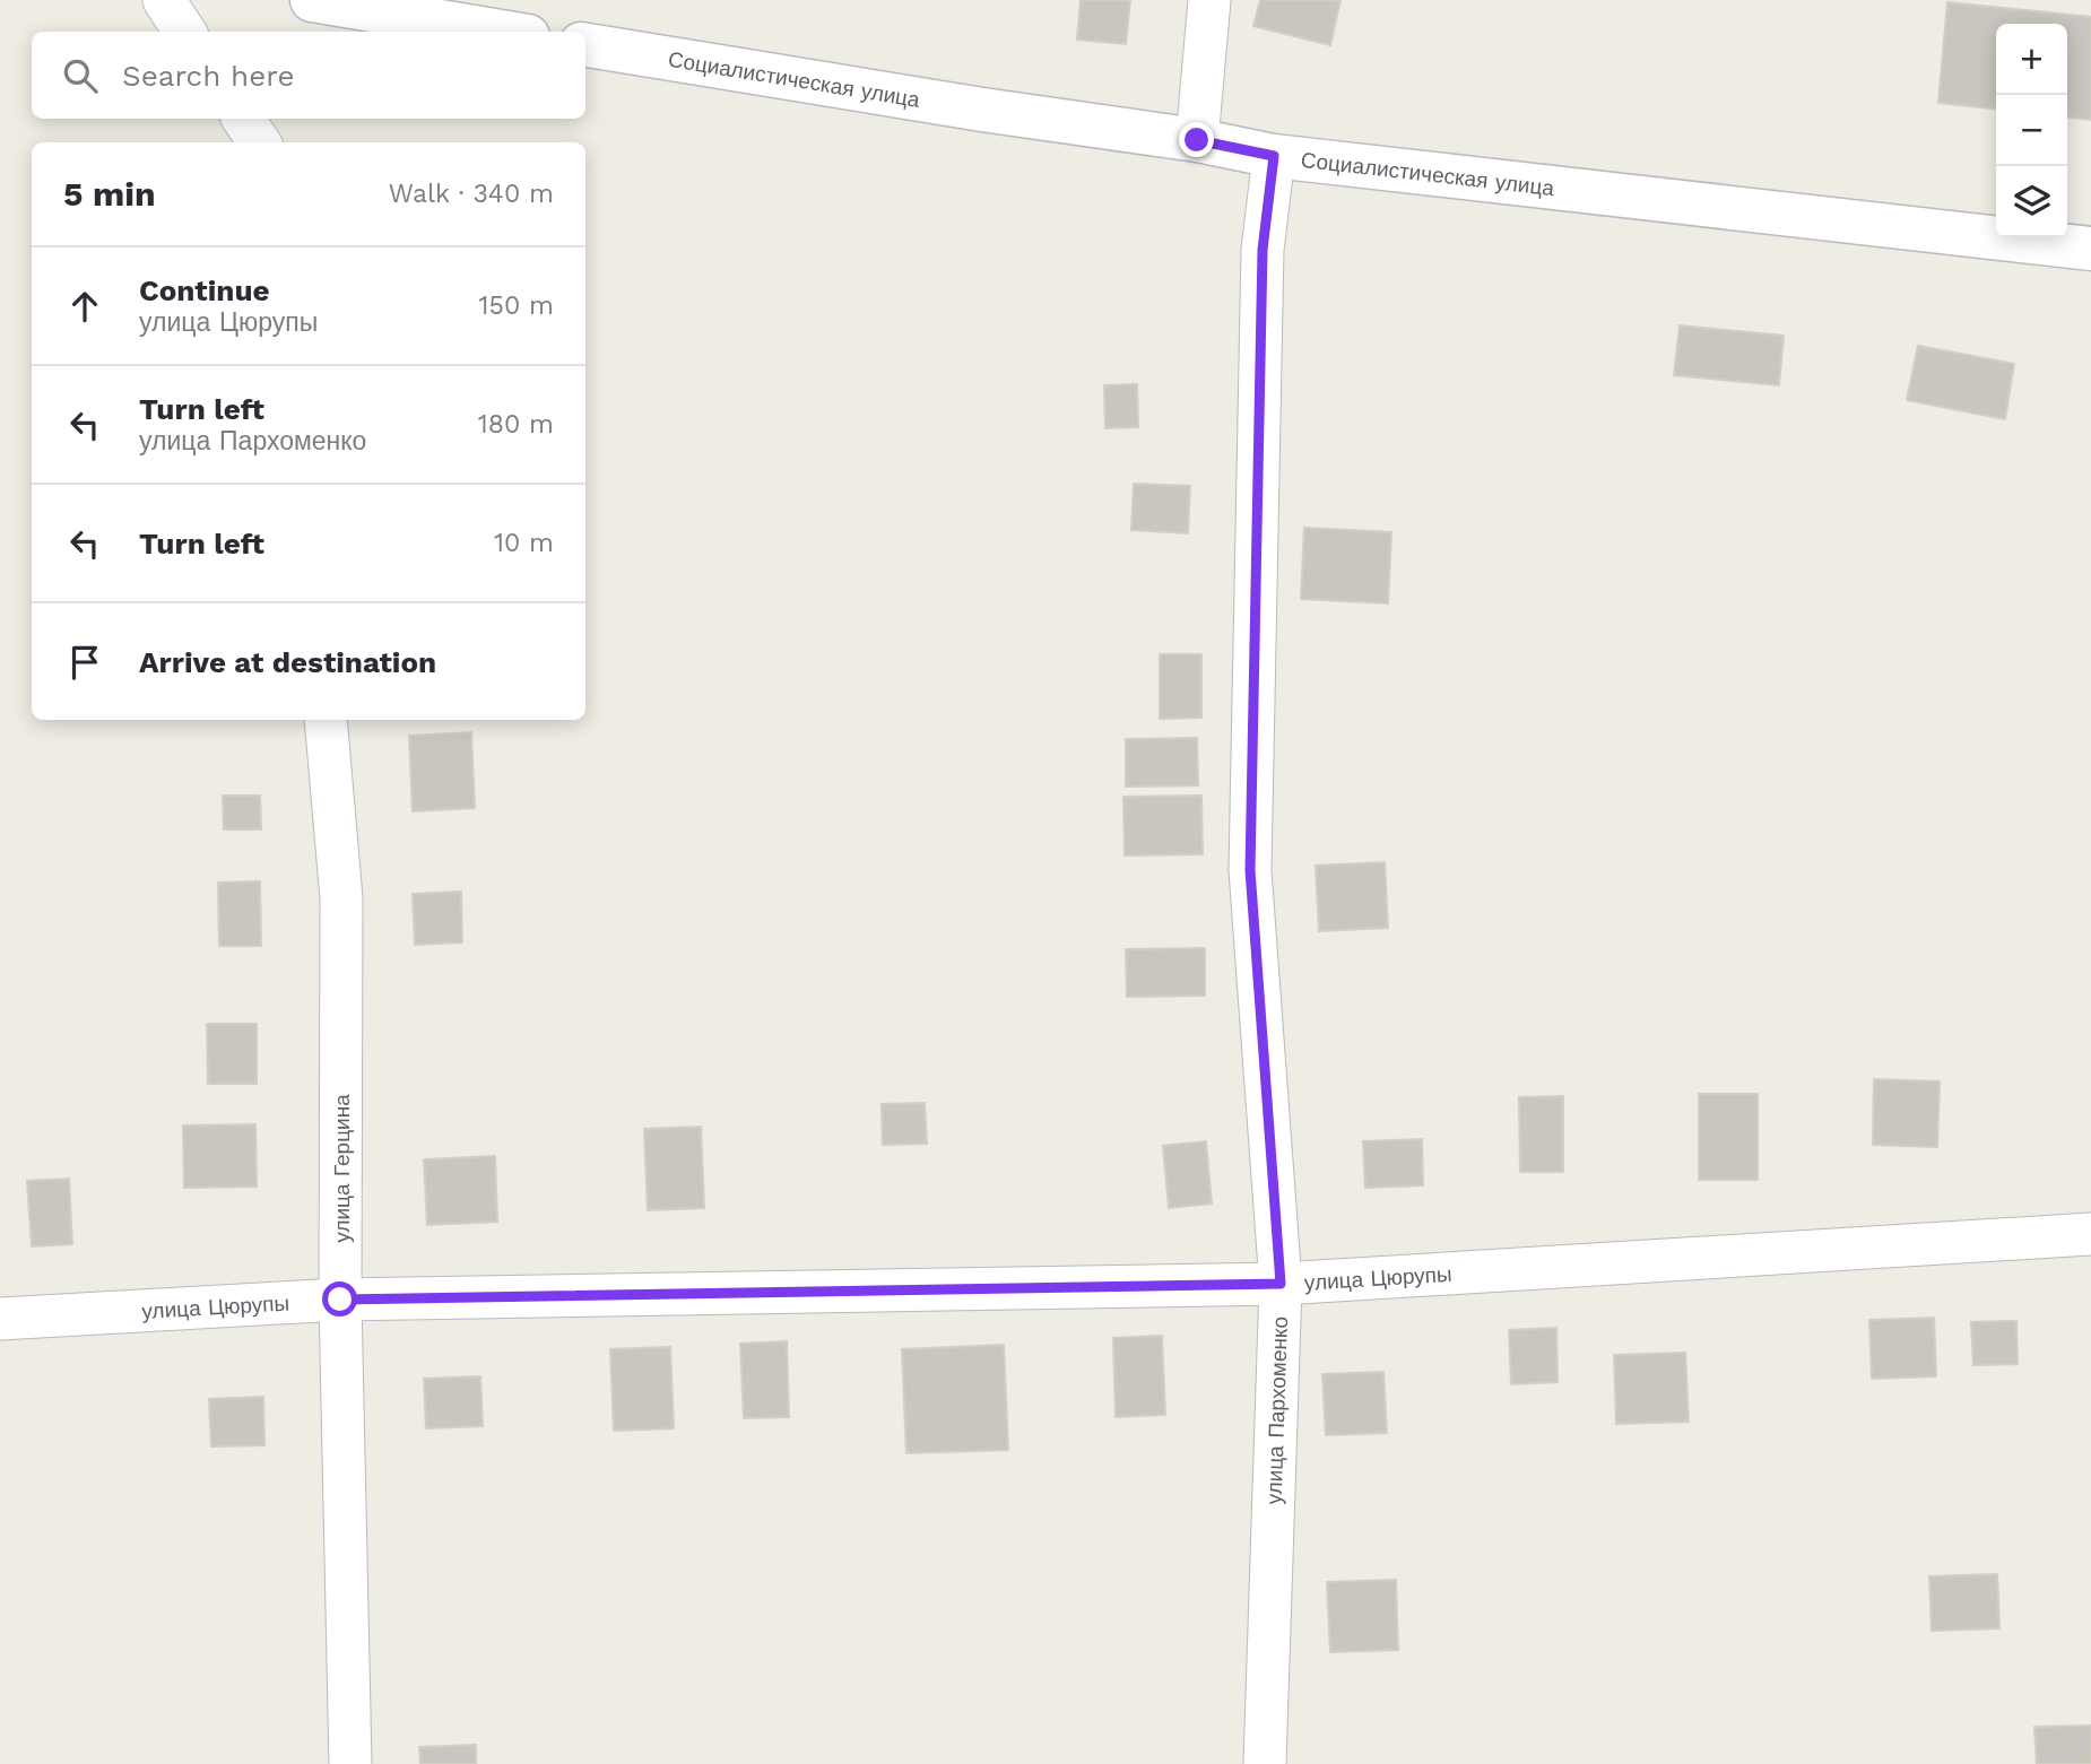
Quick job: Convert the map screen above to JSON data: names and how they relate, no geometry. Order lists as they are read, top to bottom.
{
  "streets": {
    "street": [
      "Социалистическая улица",
      "улица Герцина",
      "улица Цюрупы",
      "улица Пархоменко"
    ]
  },
  "crossings": [
    ["Социалистическая улица", "улица Пархоменко"],
    ["улица Герцина", "улица Цюрупы"],
    ["улица Цюрупы", "улица Пархоменко"]
  ],
  "page": {
    "map_buttons": ["+", "−"],
    "search": "Search here",
    "heading": ["5 min", "Walk · 340 m"],
    "list": [
      ["Continue", "улица Цюрупы", "150 m"],
      ["Turn left", "улица Пархоменко", "180 m"],
      ["Turn left", "10 m"],
      "Arrive at destination"
    ]
  }
}
